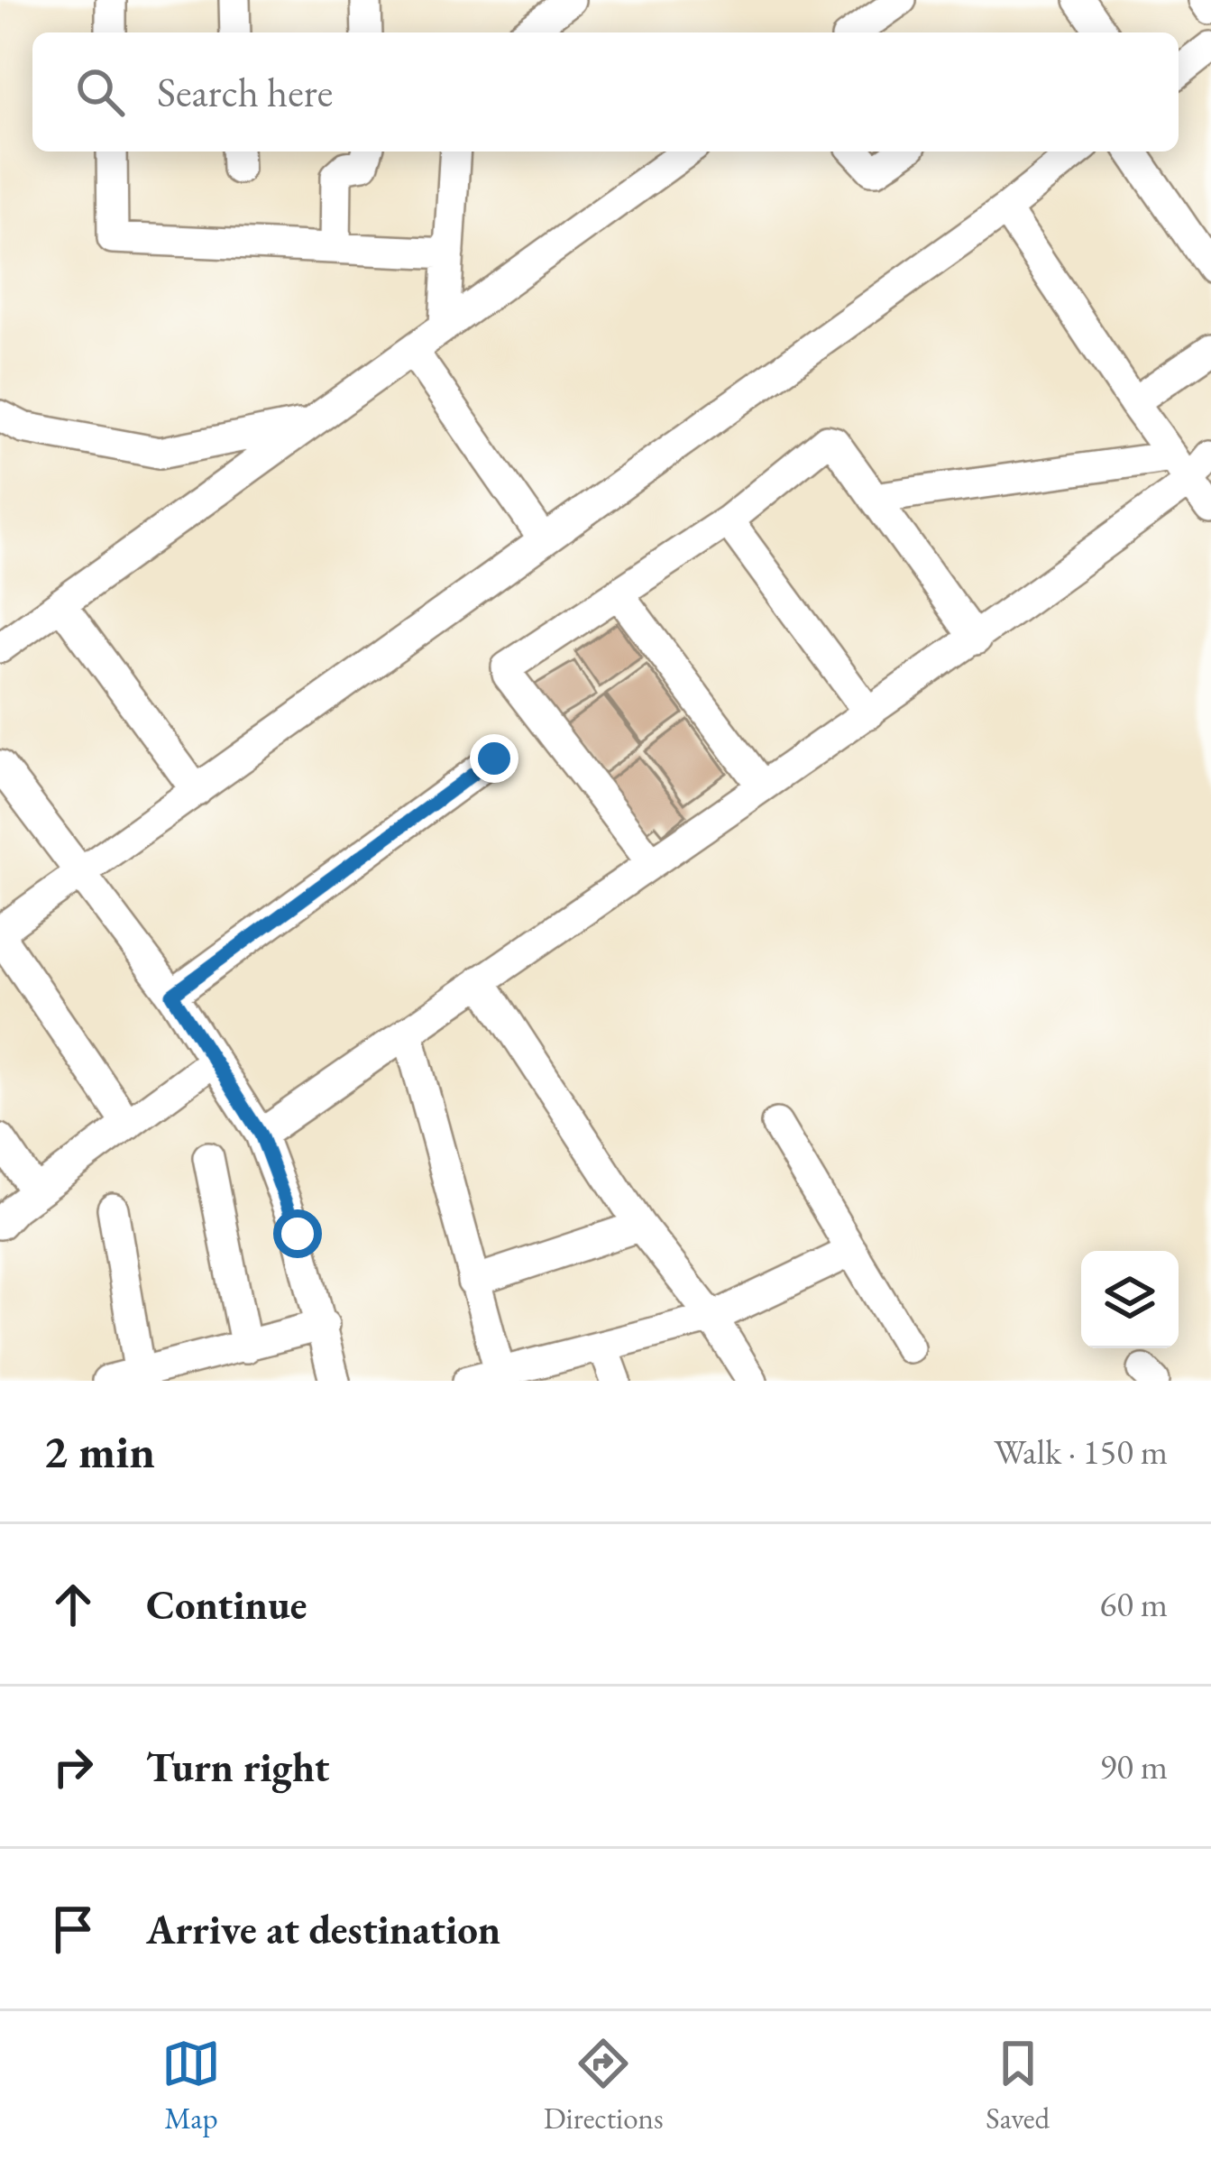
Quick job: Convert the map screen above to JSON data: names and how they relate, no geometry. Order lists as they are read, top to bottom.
{
  "page": {
    "search": "Search here",
    "heading": ["2 min", "Walk · 150 m"],
    "list": [
      ["Continue", "60 m"],
      ["Turn right", "90 m"],
      "Arrive at destination"
    ],
    "nav": ["Map", "Directions", "Saved"]
  }
}
